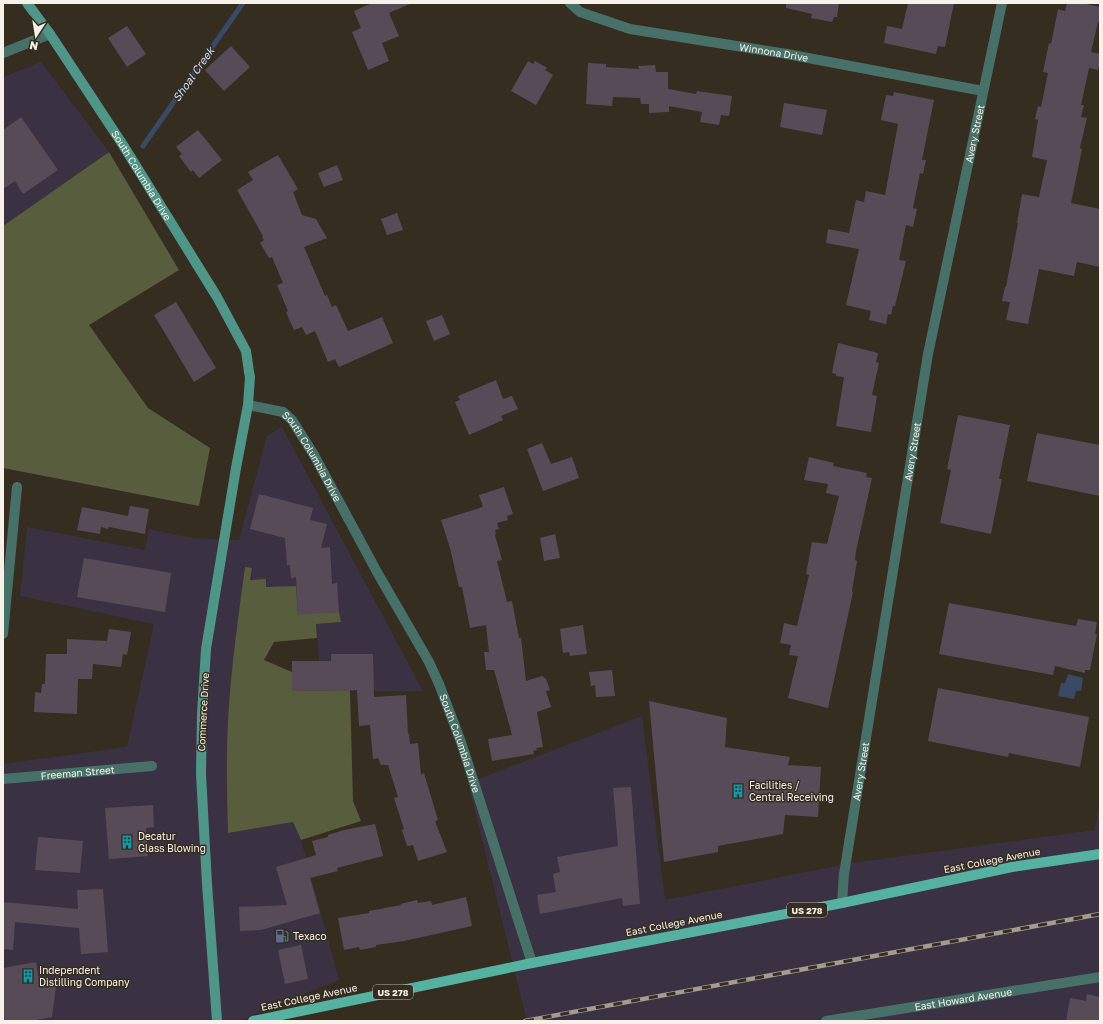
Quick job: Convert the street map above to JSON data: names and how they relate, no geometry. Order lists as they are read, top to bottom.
{
  "streets": {
    "main road": [
      "South Columbia Drive",
      "Commerce Drive",
      "East College Avenue",
      "US 278"
    ],
    "street": [
      "Winnona Drive",
      "Avery Street",
      "Freeman Street",
      "East Howard Avenue"
    ]
  },
  "crossings": [
    ["Winnona Drive", "Avery Street"],
    ["Avery Street", "East College Avenue"],
    ["South Columbia Drive", "Commerce Drive"],
    ["South Columbia Drive", "East College Avenue"]
  ],
  "water": ["Shoal Creek"],
  "places": {
    "building": ["Facilities / Central Receiving", "Decatur Glass Blowing", "Independent Distilling Company"],
    "fuel station": ["Texaco"]
  },
  "north": "bottom"
}
